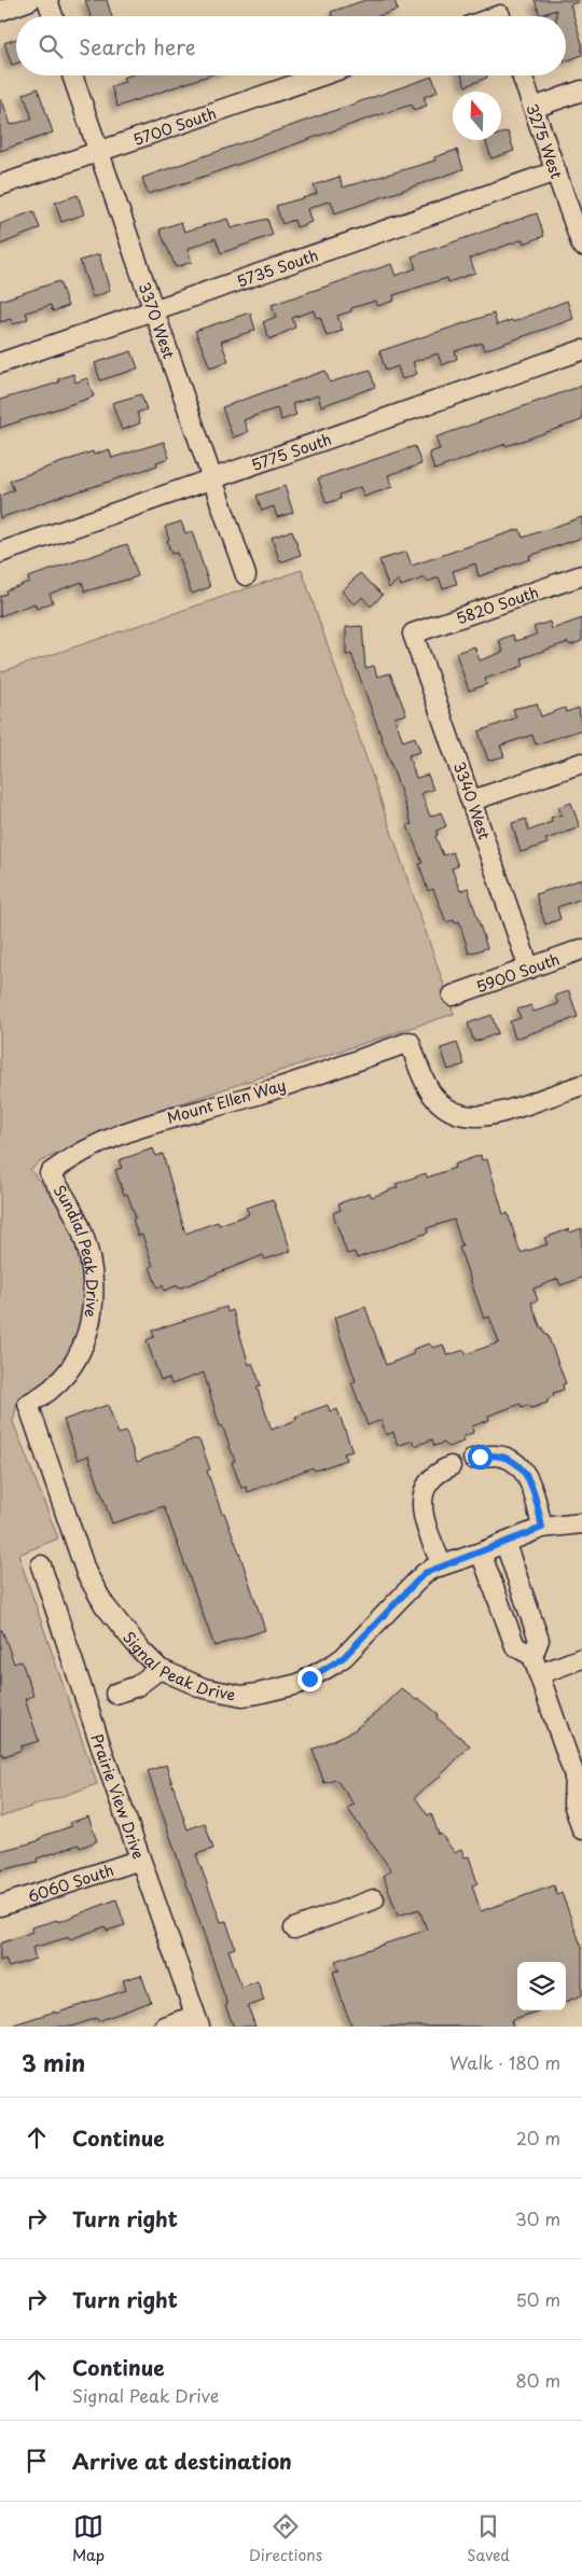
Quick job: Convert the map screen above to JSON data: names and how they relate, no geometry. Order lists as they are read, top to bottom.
{
  "streets": {
    "street": [
      "5700 South",
      "3275 West",
      "5735 South",
      "3370 West",
      "5775 South",
      "5820 South",
      "3340 West",
      "5900 South",
      "Mount Ellen Way",
      "Sundial Peak Drive",
      "Signal Peak Drive",
      "Prairie View Drive",
      "6060 South"
    ]
  },
  "crossings": [
    ["5700 South", "3370 West"],
    ["3275 West", "5735 South"],
    ["5735 South", "3370 West"],
    ["3370 West", "5775 South"],
    ["5820 South", "3340 West"],
    ["3340 West", "5900 South"],
    ["Mount Ellen Way", "Sundial Peak Drive"],
    ["Sundial Peak Drive", "Signal Peak Drive"],
    ["Prairie View Drive", "6060 South"]
  ],
  "north": "top",
  "page": {
    "search": "Search here",
    "heading": ["3 min", "Walk · 180 m"],
    "list": [
      ["Continue", "20 m"],
      ["Turn right", "30 m"],
      ["Turn right", "50 m"],
      ["Continue", "Signal Peak Drive", "80 m"],
      "Arrive at destination"
    ],
    "nav": ["Map", "Directions", "Saved"]
  }
}
